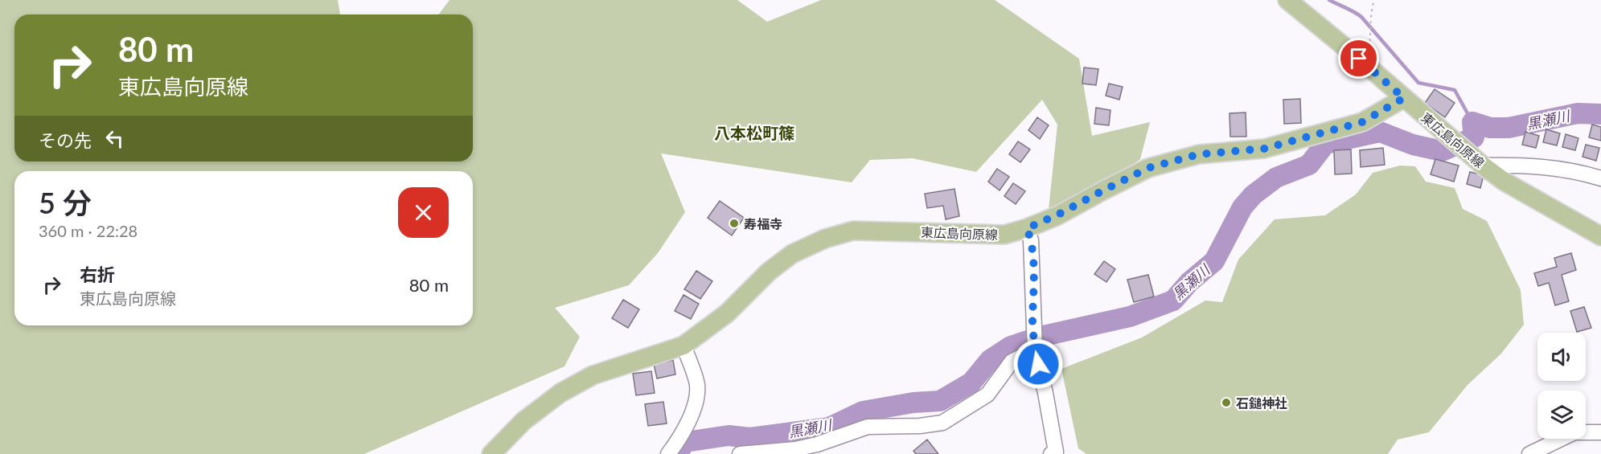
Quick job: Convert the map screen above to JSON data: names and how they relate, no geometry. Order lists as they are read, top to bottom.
{
  "streets": {
    "main road": ["東広島向原線"]
  },
  "districts": ["八本松町篠"],
  "water": ["黒瀬川"],
  "places": ["寿福寺", "石鎚神社"],
  "page": {
    "turn": ["80 m", "東広島向原線"],
    "then": "その先",
    "heading": ["5 分", "360 m · 22:28"],
    "list": [
      {
        "name": "右折",
        "note": "東広島向原線",
        "value": "80 m"
      }
    ]
  }
}
